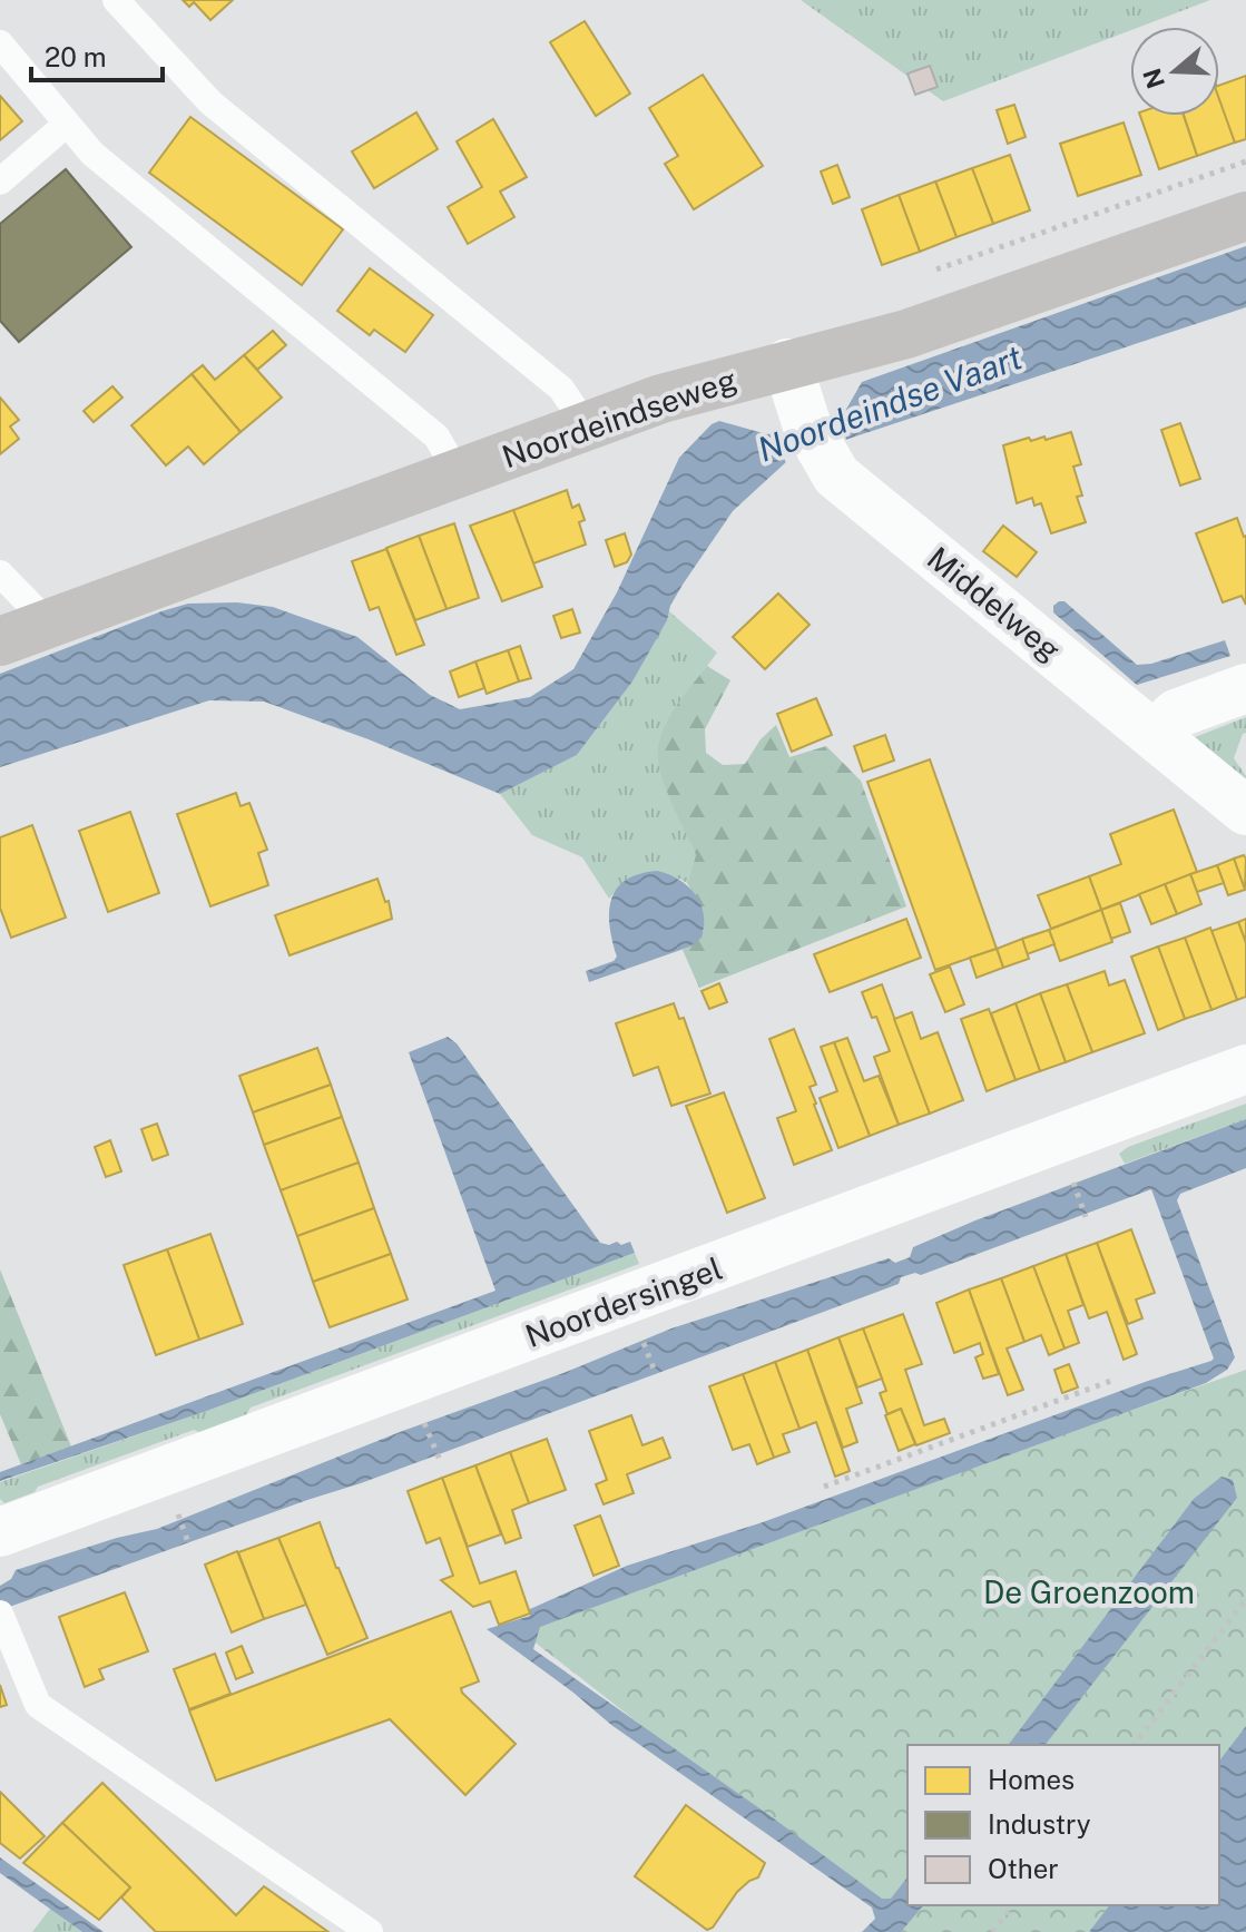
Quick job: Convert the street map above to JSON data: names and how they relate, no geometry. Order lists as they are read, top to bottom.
{
  "streets": {
    "street": ["Noordeindseweg", "Middelweg", "Noordersingel"]
  },
  "crossings": [
    ["Noordeindseweg", "Middelweg"]
  ],
  "water": ["Noordeindse Vaart"],
  "parks": ["De Groenzoom"],
  "legend": ["Homes", "Industry", "Other"],
  "scale_bar": "20 m",
  "north": "left"
}
